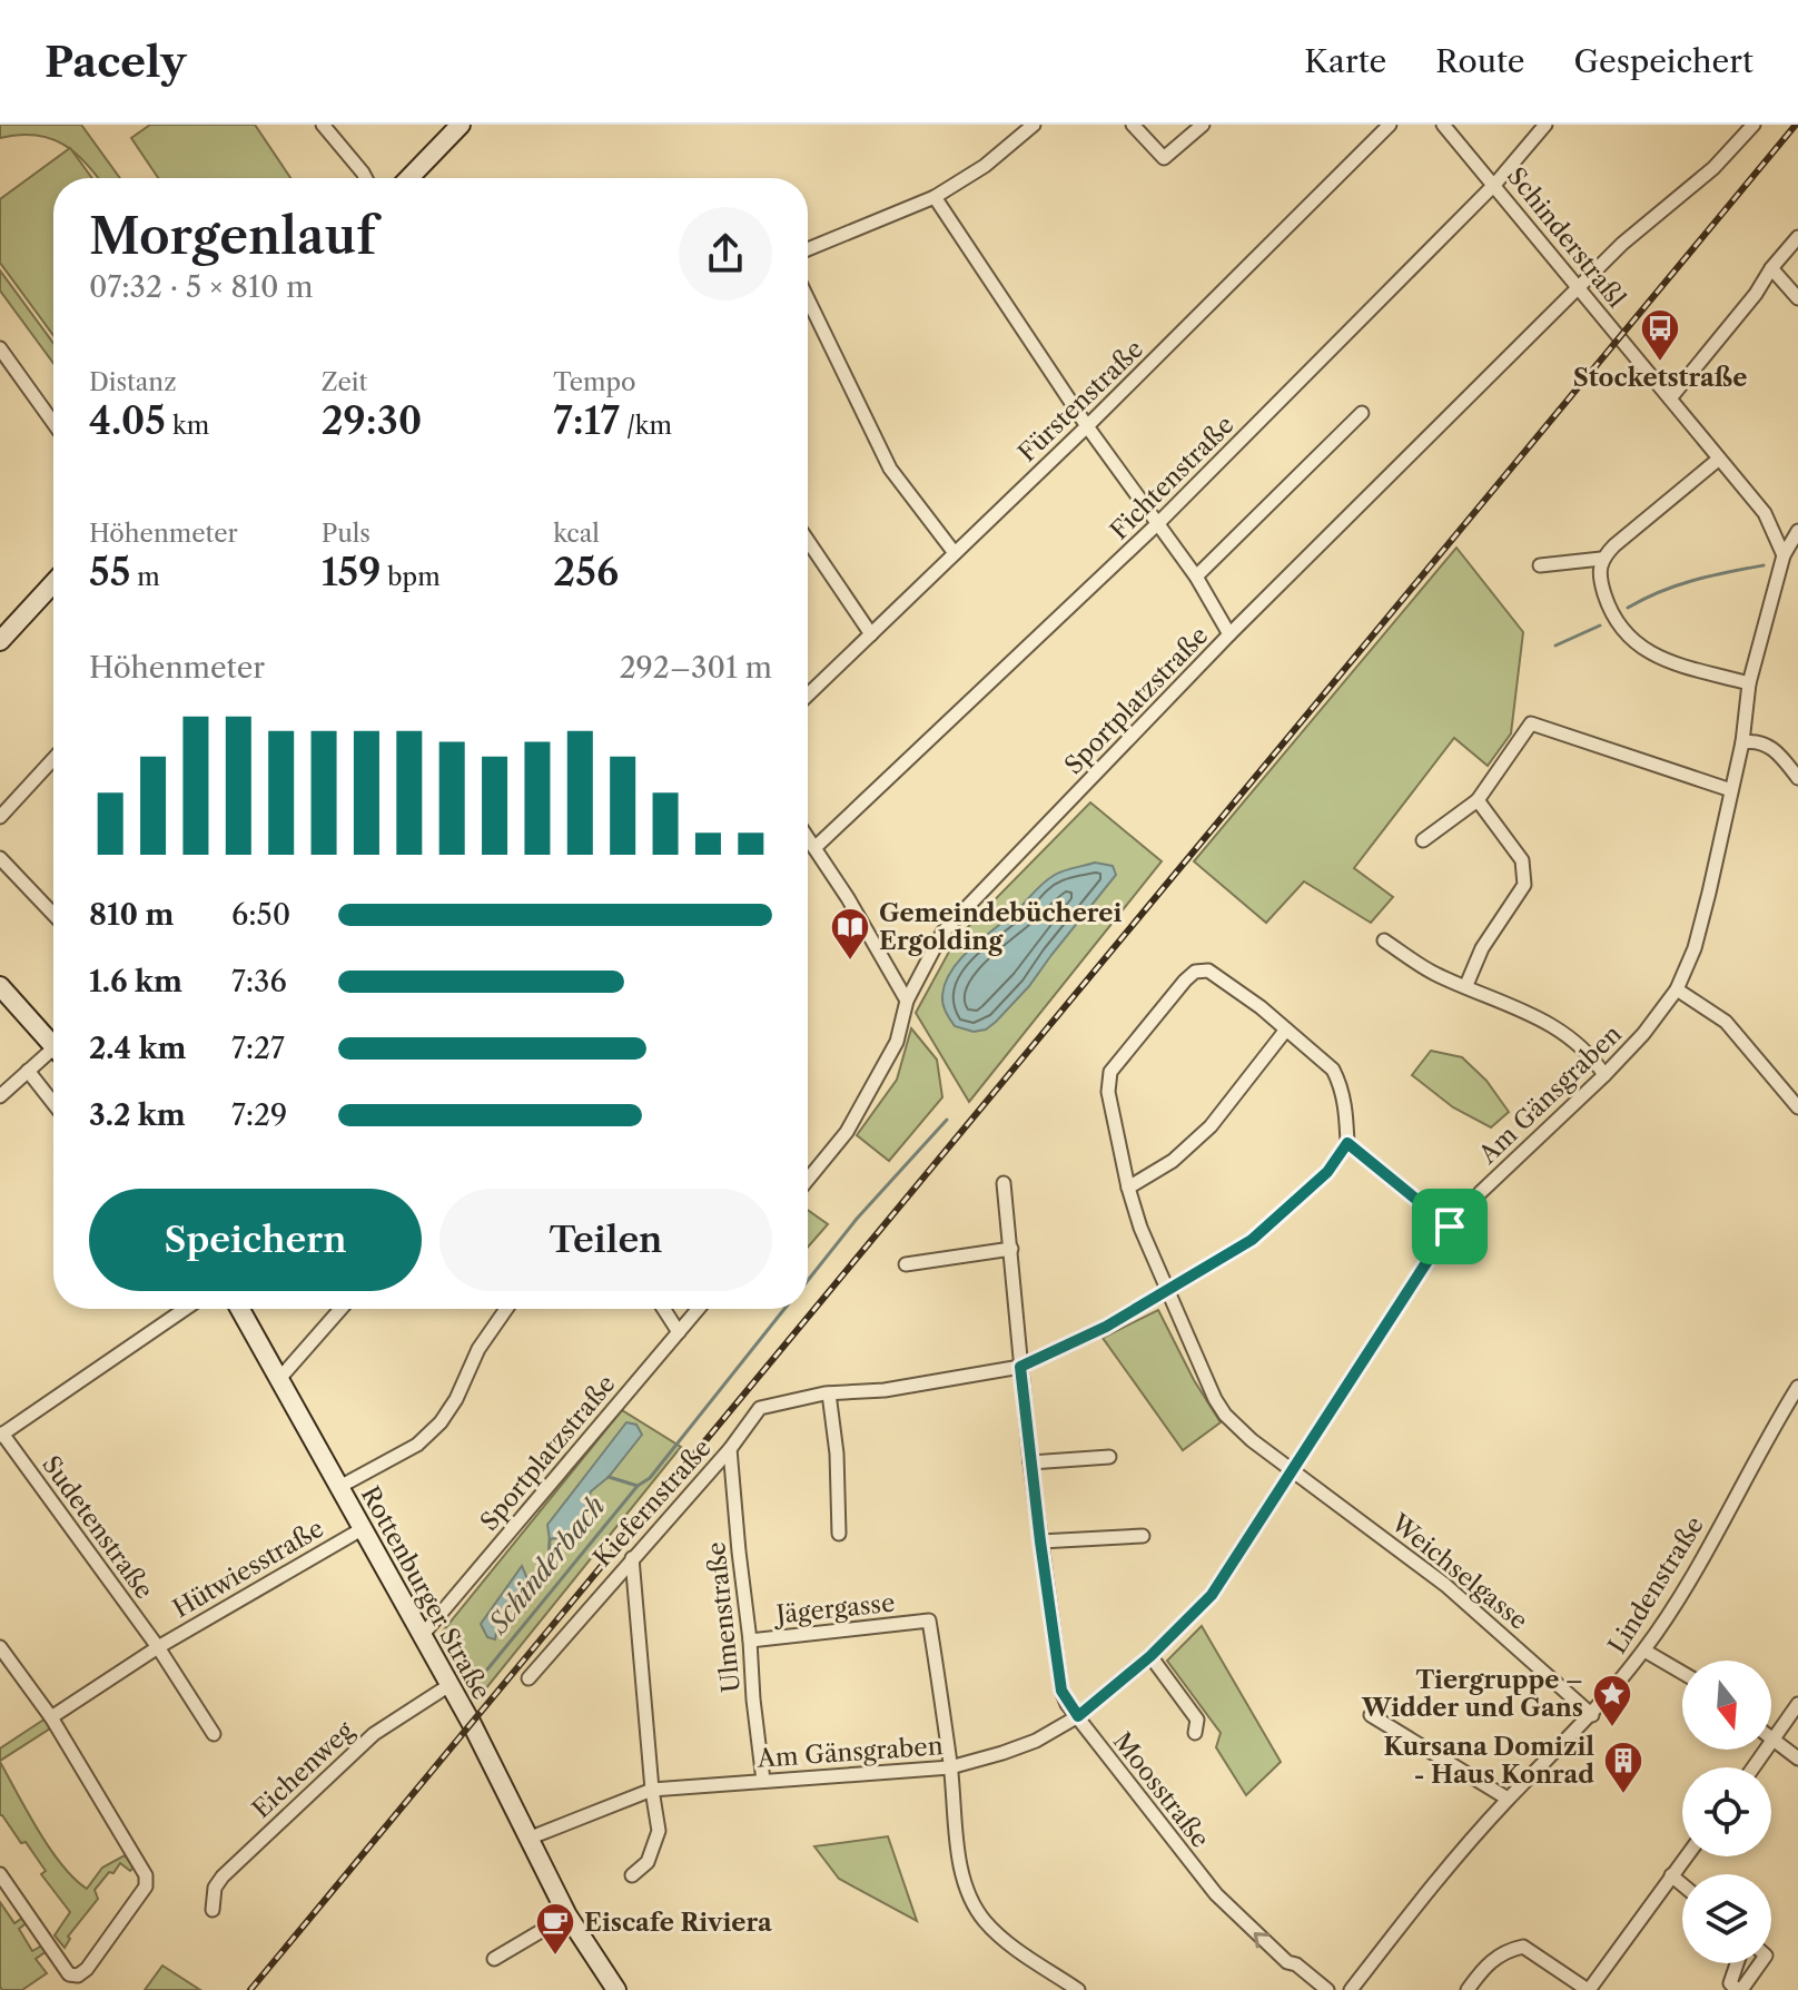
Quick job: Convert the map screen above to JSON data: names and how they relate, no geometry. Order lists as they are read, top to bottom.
{
  "streets": {
    "street": [
      "Schinderstraßl",
      "Fürstenstraße",
      "Fichtenstraße",
      "Sportplatzstraße",
      "Am Gänsgraben",
      "Kiefernstraße",
      "Sudetenstraße",
      "Hütwiesstraße",
      "Weichselgasse",
      "Lindenstraße",
      "Rottenburger Straße",
      "Jägergasse",
      "Ulmenstraße",
      "Eichenweg",
      "Moosstraße"
    ]
  },
  "crossings": [
    ["Schinderstraßl", "Fichtenstraße"],
    ["Schinderstraßl", "Sportplatzstraße"],
    ["Schinderstraßl", "Am Gänsgraben"],
    ["Sportplatzstraße", "Rottenburger Straße"],
    ["Am Gänsgraben", "Weichselgasse"],
    ["Am Gänsgraben", "Rottenburger Straße"],
    ["Am Gänsgraben", "Jägergasse"],
    ["Am Gänsgraben", "Ulmenstraße"],
    ["Am Gänsgraben", "Moosstraße"],
    ["Kiefernstraße", "Weichselgasse"],
    ["Kiefernstraße", "Ulmenstraße"],
    ["Kiefernstraße", "Moosstraße"],
    ["Sudetenstraße", "Hütwiesstraße"],
    ["Hütwiesstraße", "Rottenburger Straße"],
    ["Weichselgasse", "Lindenstraße"],
    ["Rottenburger Straße", "Eichenweg"],
    ["Jägergasse", "Ulmenstraße"]
  ],
  "one_way": ["Moosstraße"],
  "water": ["Schinderbach"],
  "places": {
    "bus stop": ["Stocketstraße"],
    "library": ["Gemeindebücherei Ergolding"],
    "place": ["Tiergruppe – Widder und Gans"],
    "building": ["Kursana Domizil - Haus Konrad"],
    "cafe": ["Eiscafe Riviera"]
  },
  "north": "bottom",
  "page": {
    "header": "Pacely",
    "nav": ["Karte", "Route", "Gespeichert"],
    "heading": ["Morgenlauf", "07:32 · 5 × 810 m"],
    "stats": [
      ["Distanz", "4.05 km"],
      ["Zeit", "29:30"],
      ["Tempo", "7:17 /km"],
      ["Höhenmeter", "55 m"],
      ["Puls", "159 bpm"],
      ["kcal", "256"]
    ],
    "chart": ["Höhenmeter", "292–301 m"],
    "list": [
      {
        "name": "810 m",
        "note": "6:50"
      },
      {
        "name": "1.6 km",
        "note": "7:36"
      },
      {
        "name": "2.4 km",
        "note": "7:27"
      },
      {
        "name": "3.2 km",
        "note": "7:29"
      }
    ],
    "buttons": ["Speichern", "Teilen"]
  }
}
